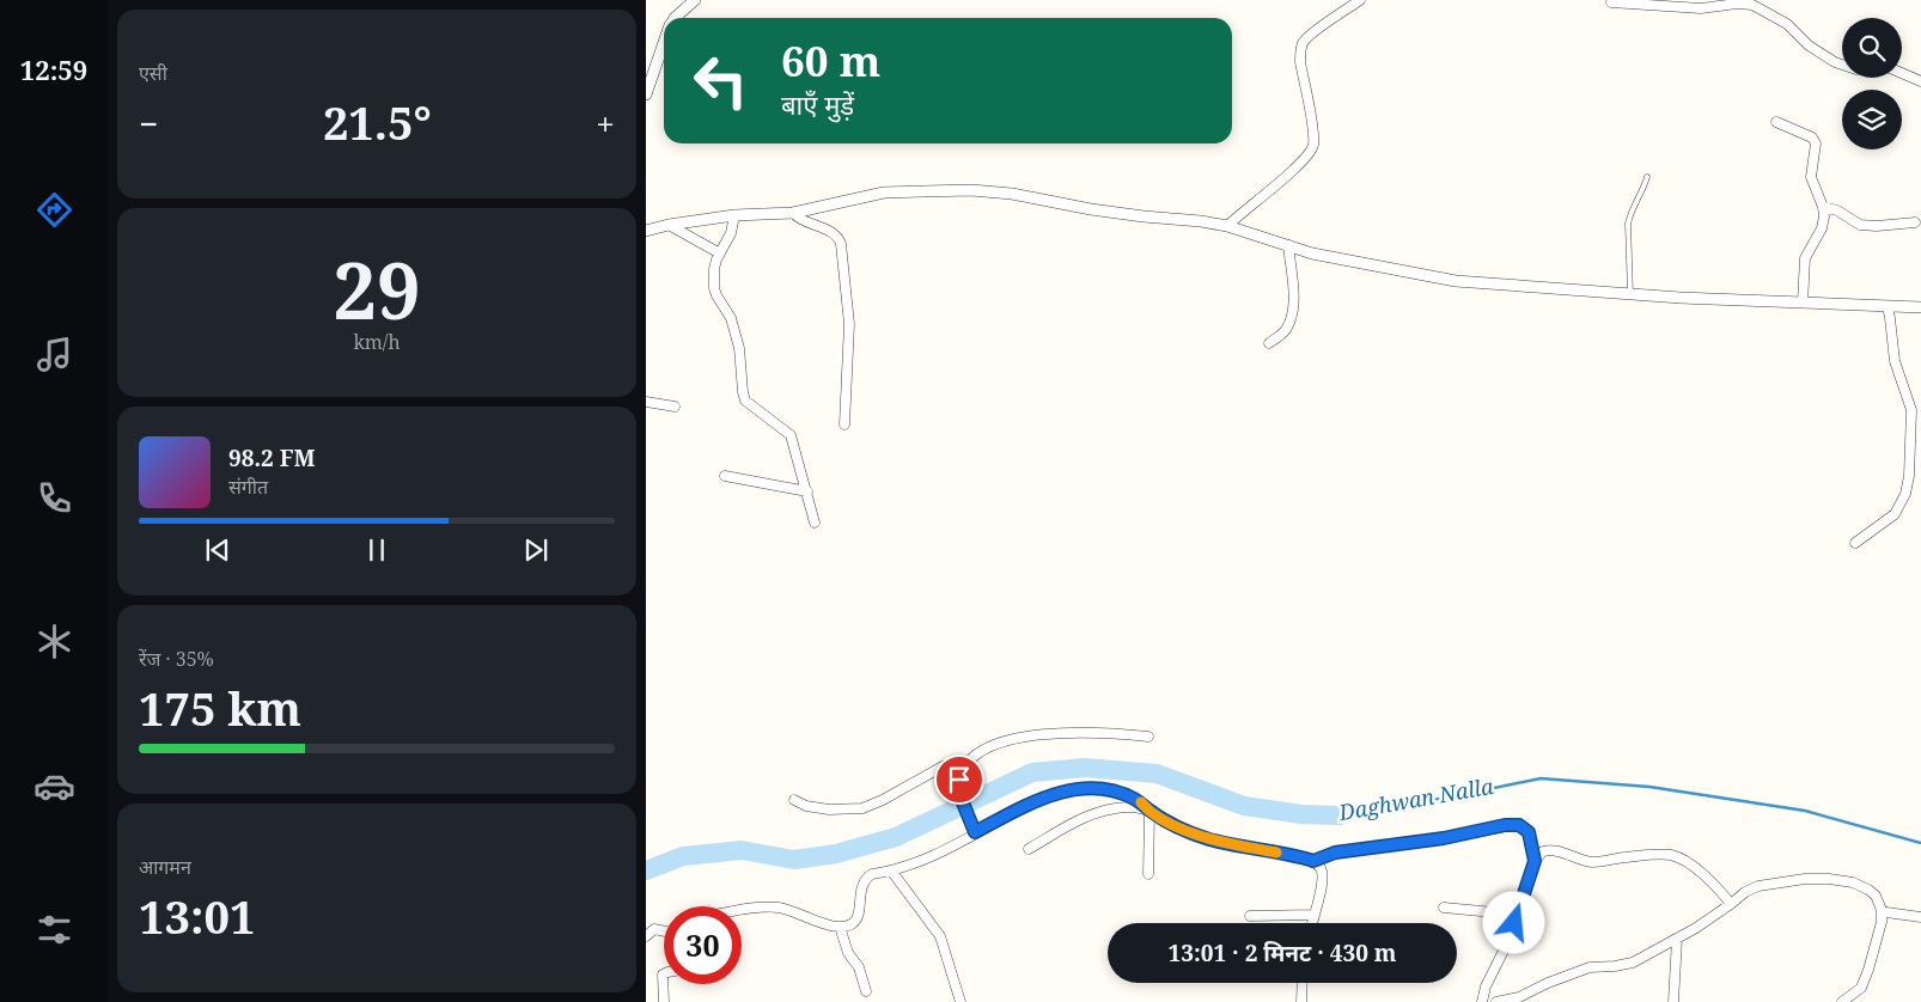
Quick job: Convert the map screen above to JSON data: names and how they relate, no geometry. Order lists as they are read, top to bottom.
{
  "water": ["Daghwan Nalla"],
  "page": {
    "tabs": "12:59",
    "tile": [
      "एसी",
      ["29", "km/h"],
      ["रेंज · 35%", "175 km"],
      ["आगमन", "13:01"]
    ],
    "turn": ["60 m", "बाएँ मुड़ें"],
    "heat": ["−", "21.5°", "+"],
    "song": ["98.2 FM", "संगीत"],
    "limit": "30",
    "trip": "13:01 · 2 मिनट · 430 m"
  }
}
